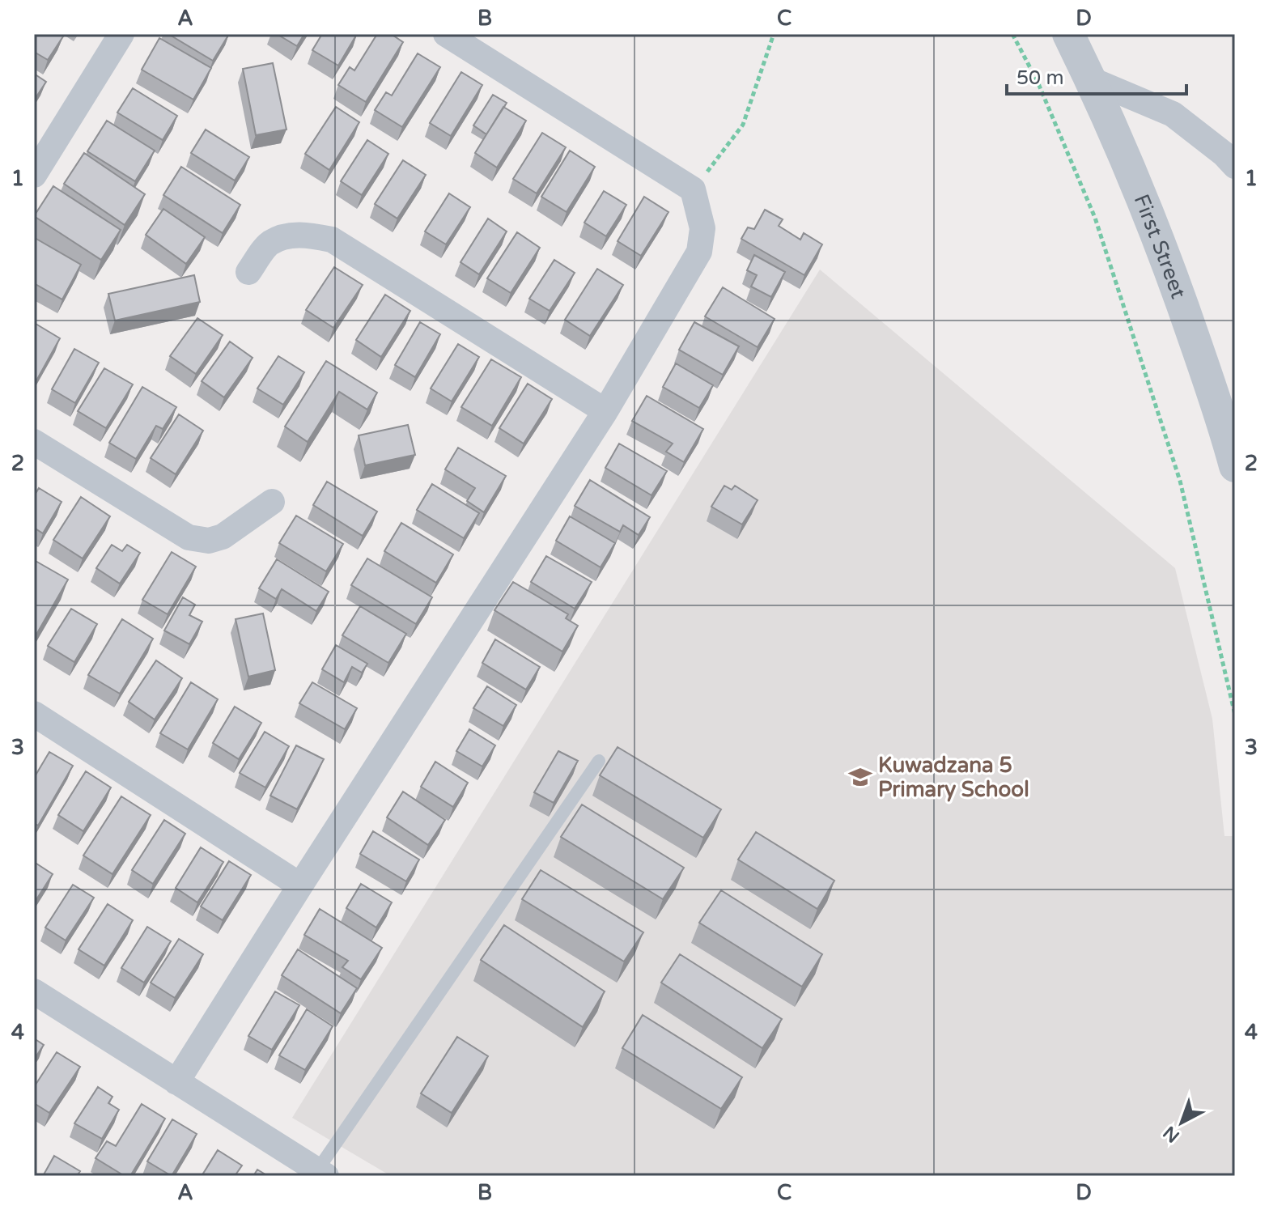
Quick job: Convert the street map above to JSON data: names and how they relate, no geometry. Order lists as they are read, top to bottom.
{
  "streets": {
    "street": ["First Street"]
  },
  "places": {
    "school or university": ["Kuwadzana 5 Primary School"]
  },
  "scale_bar": "50 m",
  "north": "bottom left",
  "grid": {
    "columns": [
      "A",
      "B",
      "C",
      "D"
    ],
    "rows": [
      "1",
      "2",
      "3",
      "4"
    ]
  }
}
